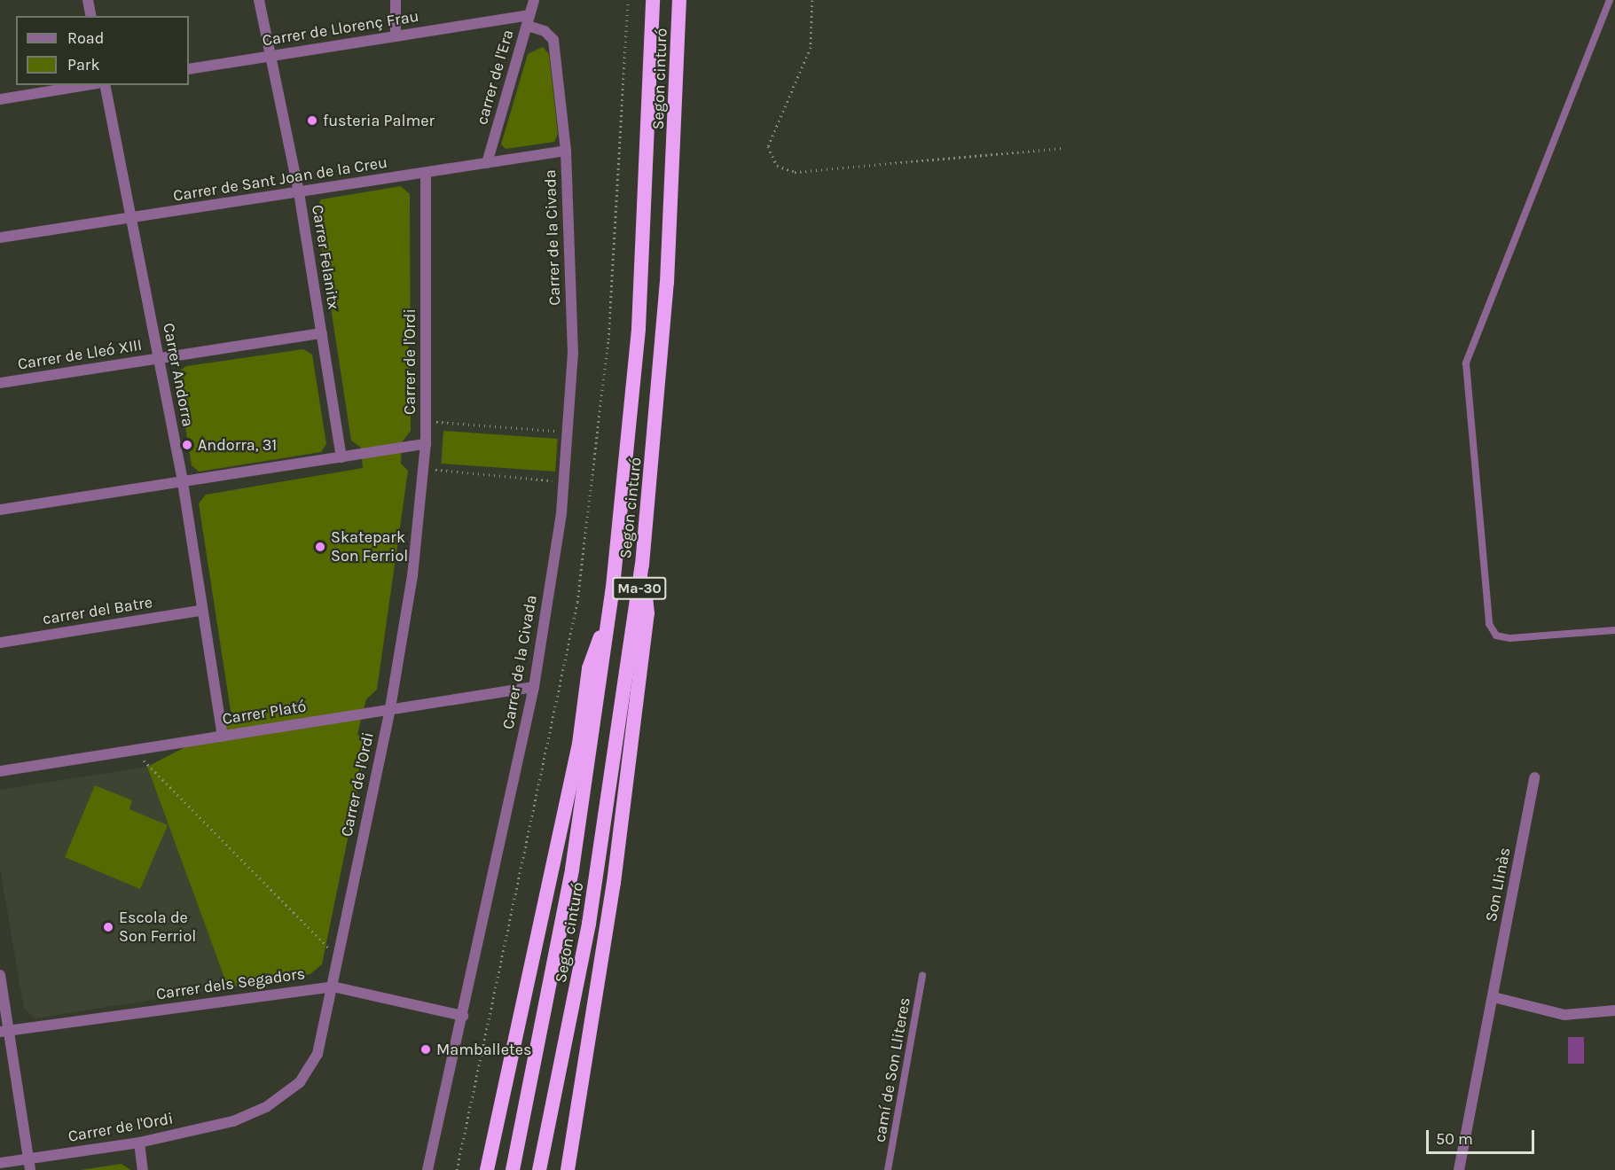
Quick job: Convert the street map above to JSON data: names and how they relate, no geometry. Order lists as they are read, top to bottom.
{
  "streets": {
    "highway": ["Segon cinturó", "Ma-30"],
    "street": [
      "Carrer de Llorenç Frau",
      "carrer de l'Era",
      "Carrer de Sant Joan de la Creu",
      "Carrer de la Civada",
      "Carrer Felanitx",
      "Carrer de Lleó XIII",
      "Carrer de l'Ordi",
      "Carrer Andorra",
      "carrer del Batre",
      "Carrer Plató",
      "Son Llinàs",
      "Carrer dels Segadors"
    ],
    "lane": ["camí de Son Lliteres"]
  },
  "crossings": [
    ["Carrer de Llorenç Frau", "carrer de l'Era"],
    ["Carrer de Llorenç Frau", "Carrer de la Civada"],
    ["Carrer de Llorenç Frau", "Carrer Felanitx"],
    ["carrer de l'Era", "Carrer de Sant Joan de la Creu"],
    ["carrer de l'Era", "Carrer de la Civada"],
    ["Segon cinturó", "Ma-30"],
    ["Carrer de Sant Joan de la Creu", "Carrer de la Civada"],
    ["Carrer de Sant Joan de la Creu", "Carrer Felanitx"],
    ["Carrer de Sant Joan de la Creu", "Carrer de l'Ordi"],
    ["Carrer de Sant Joan de la Creu", "Carrer Andorra"],
    ["Carrer de la Civada", "Carrer Plató"],
    ["Carrer de la Civada", "Carrer dels Segadors"],
    ["Carrer Felanitx", "Carrer de Lleó XIII"],
    ["Carrer de Lleó XIII", "Carrer Andorra"],
    ["Carrer de l'Ordi", "Carrer Plató"],
    ["Carrer de l'Ordi", "Carrer dels Segadors"],
    ["Carrer Andorra", "carrer del Batre"],
    ["Carrer Andorra", "Carrer Plató"]
  ],
  "places": [
    "fusteria Palmer",
    "Andorra, 31",
    "Skatepark Son Ferriol",
    "Escola de Son Ferriol",
    "Mamballetes"
  ],
  "legend": ["Road", "Park"],
  "scale_bar": "50 m"
}
